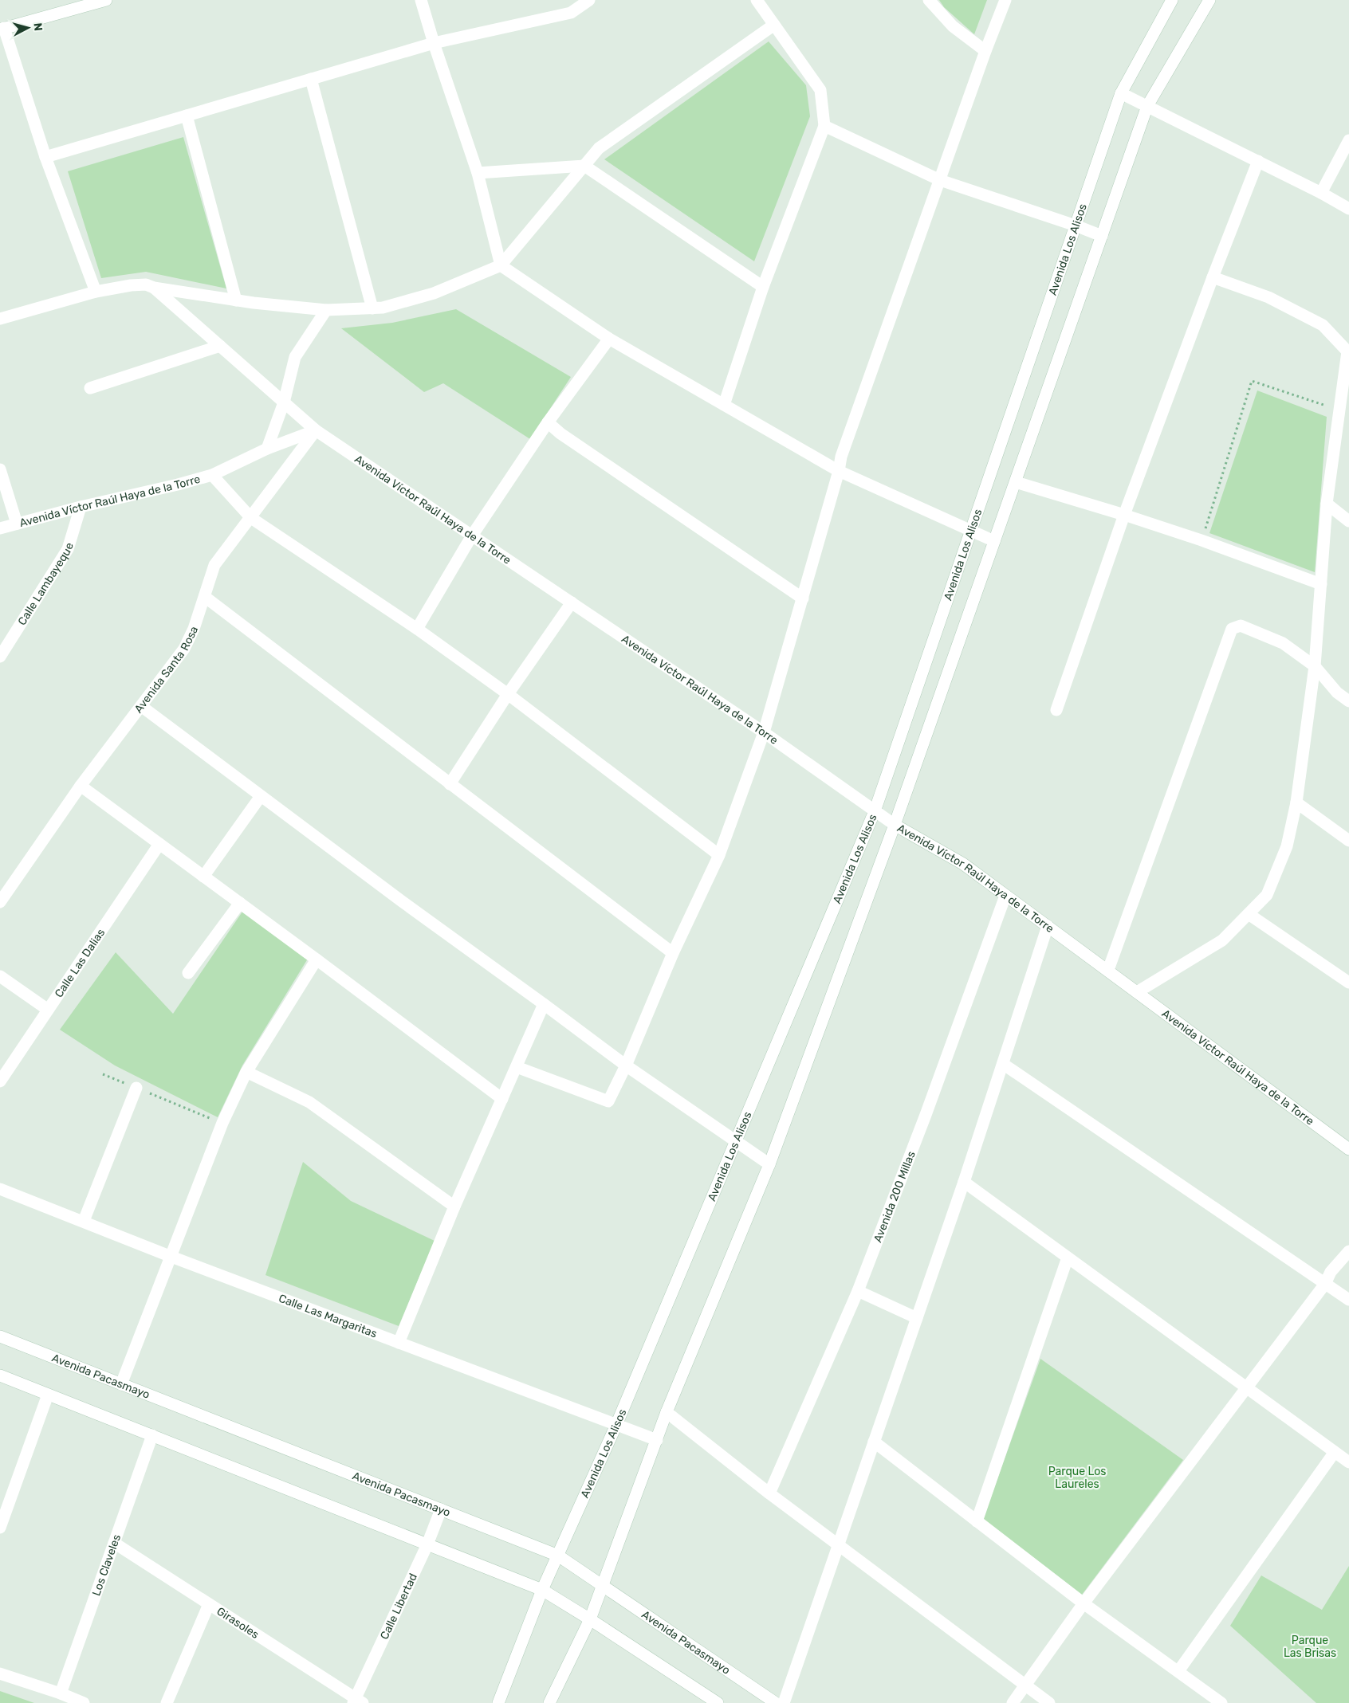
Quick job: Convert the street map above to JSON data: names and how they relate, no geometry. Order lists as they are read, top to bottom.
{
  "streets": {
    "street": [
      "Avenida Los Alisos",
      "Avenida Víctor Raúl Haya de la Torre",
      "Calle Lambayeque",
      "Avenida Santa Rosa",
      "Calle Las Dalias",
      "Avenida 200 Millas",
      "Calle Las Margaritas",
      "Avenida Pacasmayo",
      "Los Claveles",
      "Calle Libertad",
      "Girasoles"
    ]
  },
  "crossings": [
    ["Avenida Los Alisos", "Avenida Víctor Raúl Haya de la Torre"],
    ["Avenida Los Alisos", "Calle Las Margaritas"],
    ["Avenida Los Alisos", "Avenida Pacasmayo"],
    ["Avenida Víctor Raúl Haya de la Torre", "Calle Lambayeque"],
    ["Avenida Víctor Raúl Haya de la Torre", "Avenida Santa Rosa"],
    ["Avenida Víctor Raúl Haya de la Torre", "Avenida 200 Millas"],
    ["Avenida Pacasmayo", "Calle Libertad"],
    ["Los Claveles", "Girasoles"],
    ["Calle Libertad", "Girasoles"]
  ],
  "parks": ["Parque Los Laureles", "Parque Las Brisas"],
  "north": "right"
}
